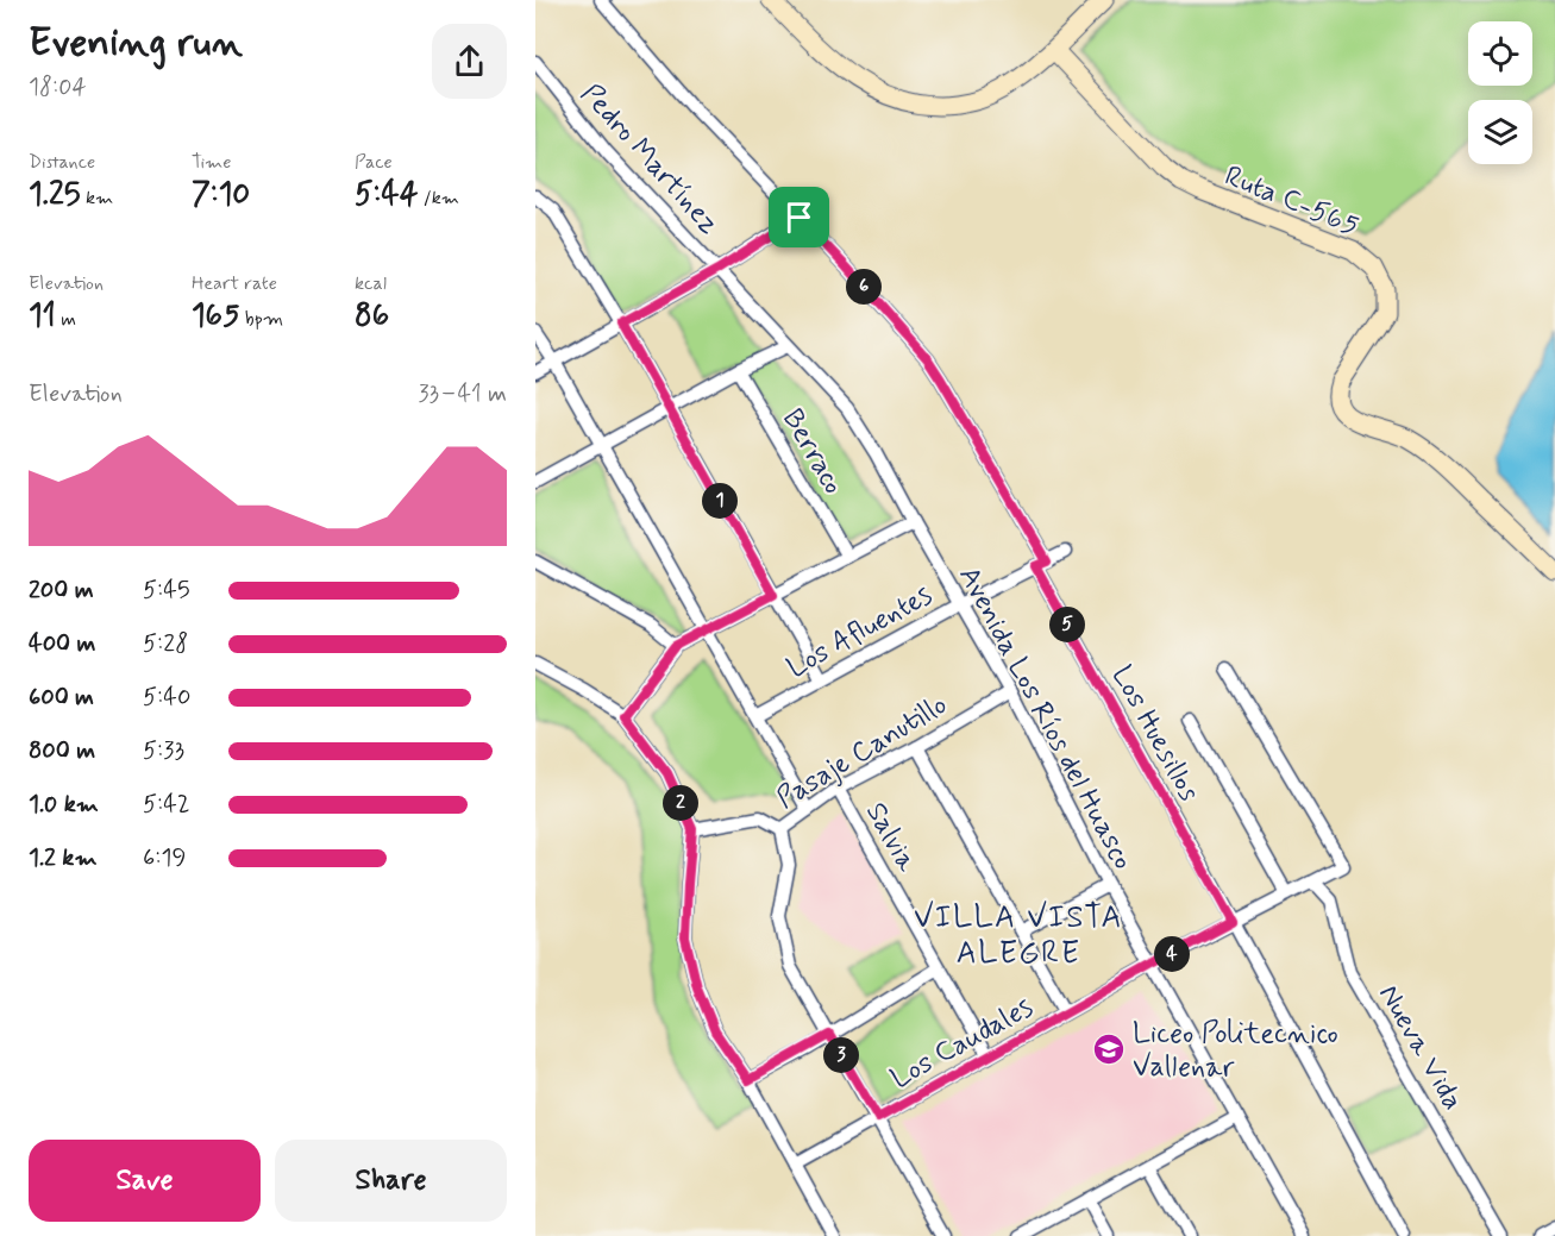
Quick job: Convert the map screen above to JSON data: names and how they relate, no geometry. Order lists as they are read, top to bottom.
{
  "streets": {
    "main road": ["Ruta C-565"],
    "street": [
      "Pedro Martínez",
      "Berraco",
      "Los Afluentes",
      "Avenida Los Ríos del Huasco",
      "Los Huesillos",
      "Pasaje Canutillo",
      "Salvia",
      "Los Caudales",
      "Nueva Vida"
    ]
  },
  "crossings": [
    ["Pedro Martínez", "Avenida Los Ríos del Huasco"],
    ["Los Afluentes", "Avenida Los Ríos del Huasco"],
    ["Los Afluentes", "Los Huesillos"],
    ["Avenida Los Ríos del Huasco", "Pasaje Canutillo"],
    ["Avenida Los Ríos del Huasco", "Los Caudales"],
    ["Los Huesillos", "Los Caudales"],
    ["Pasaje Canutillo", "Salvia"],
    ["Salvia", "Los Caudales"],
    ["Los Caudales", "Nueva Vida"]
  ],
  "districts": ["VILLA VISTA ALEGRE"],
  "places": {
    "school or university": ["Liceo Politecnico Vallenar"]
  },
  "page": {
    "heading": ["Evening run", "18:04"],
    "stats": [
      ["Distance", "1.25 km"],
      ["Time", "7:10"],
      ["Pace", "5:44 /km"],
      ["Elevation", "11 m"],
      ["Heart rate", "165 bpm"],
      ["kcal", "86"]
    ],
    "pins": [
      "6",
      "1",
      "5",
      "2",
      "4",
      "3"
    ],
    "chart": ["Elevation", "33–41 m"],
    "list": [
      {
        "name": "200 m",
        "note": "5:45"
      },
      {
        "name": "400 m",
        "note": "5:28"
      },
      {
        "name": "600 m",
        "note": "5:40"
      },
      {
        "name": "800 m",
        "note": "5:33"
      },
      {
        "name": "1.0 km",
        "note": "5:42"
      },
      {
        "name": "1.2 km",
        "note": "6:19"
      }
    ],
    "buttons": ["Save", "Share"]
  }
}
